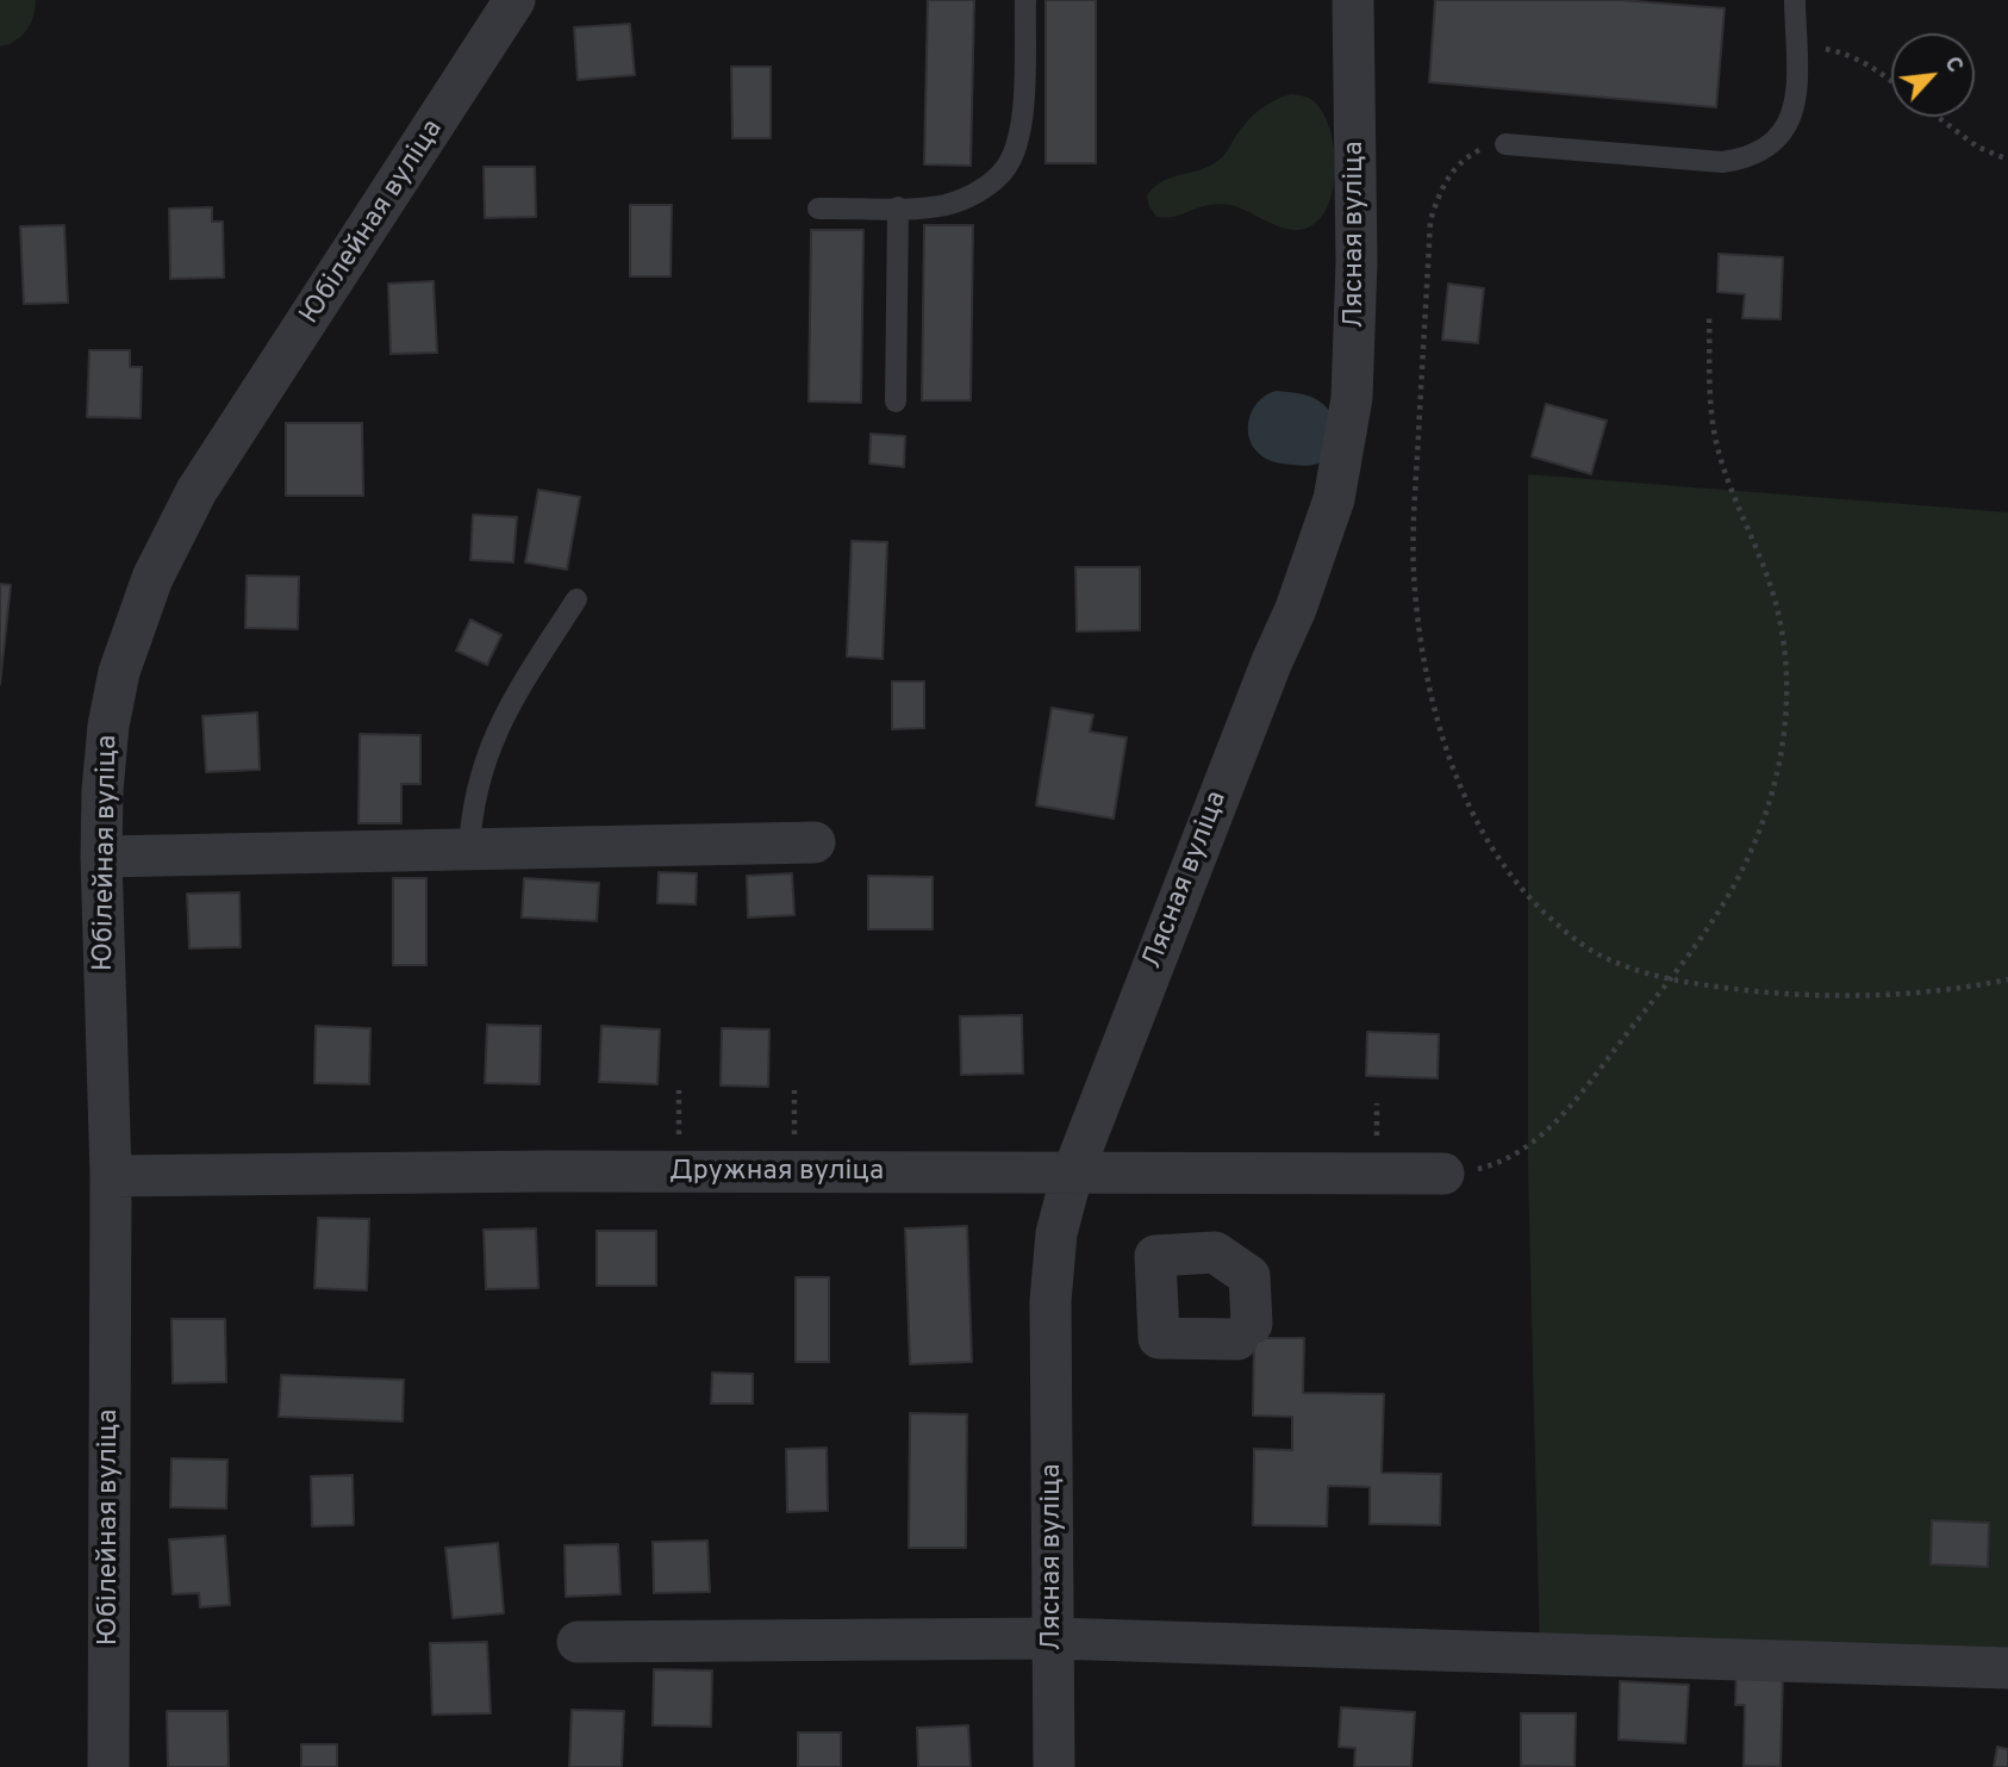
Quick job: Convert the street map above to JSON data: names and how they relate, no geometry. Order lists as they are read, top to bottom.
{
  "streets": {
    "street": ["Юбілейная вуліца", "Лясная вуліца", "Дружная вуліца"]
  },
  "crossings": [
    ["Юбілейная вуліца", "Дружная вуліца"],
    ["Лясная вуліца", "Дружная вуліца"]
  ],
  "north": "top right"
}
